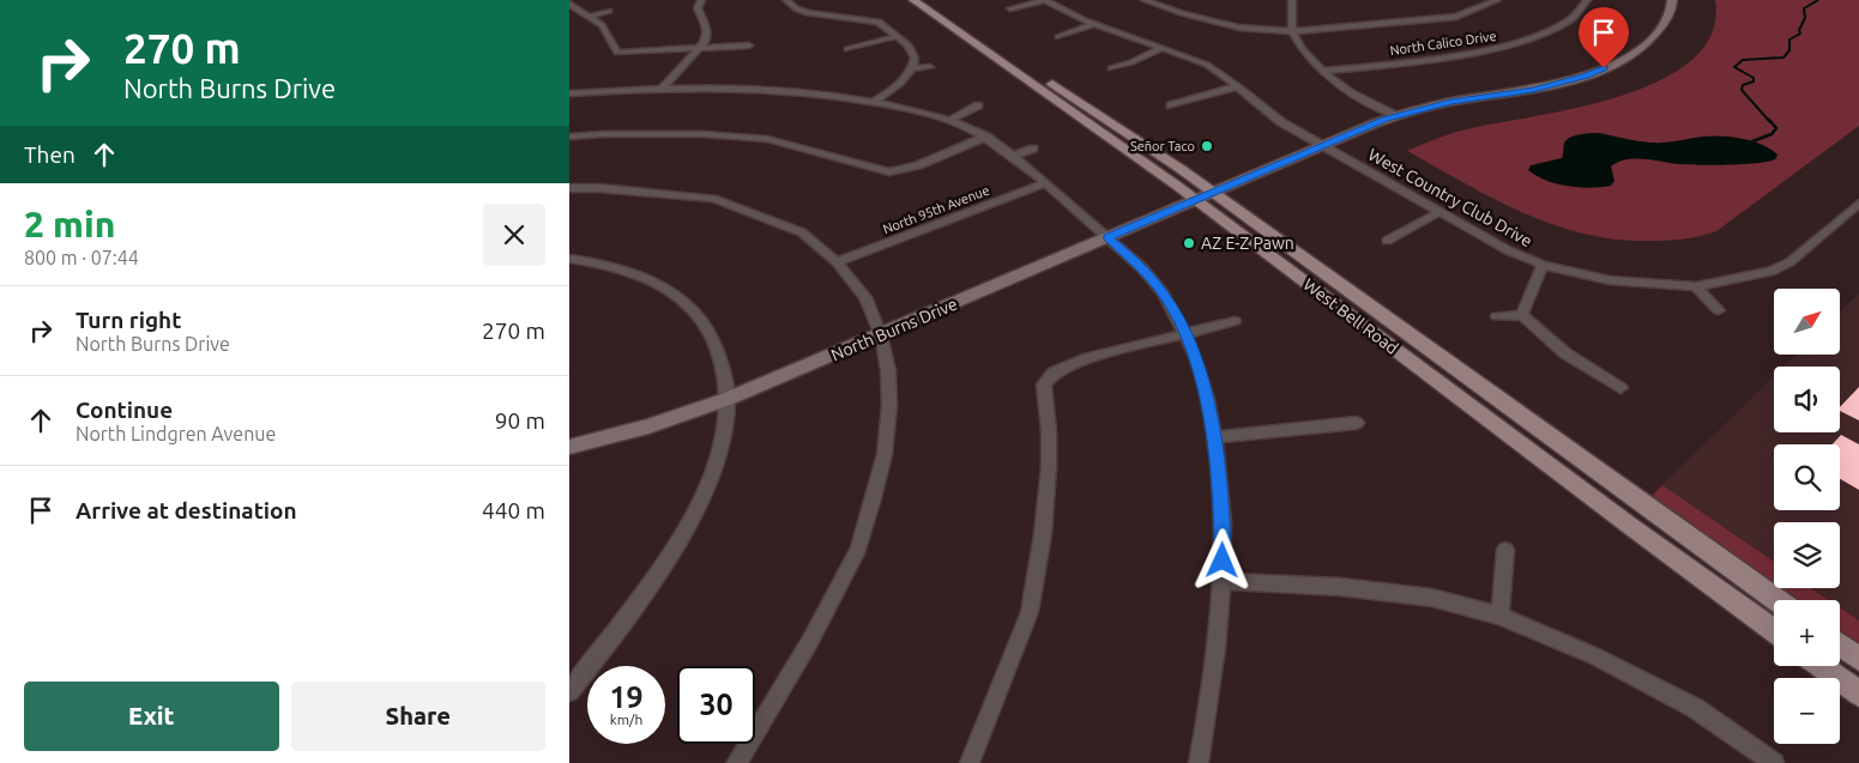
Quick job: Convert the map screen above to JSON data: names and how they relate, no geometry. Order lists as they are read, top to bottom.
{
  "streets": {
    "main road": ["West Bell Road"],
    "street": [
      "North Calico Drive",
      "West Country Club Drive",
      "North 95th Avenue",
      "North Burns Drive"
    ]
  },
  "crossings": [
    ["West Country Club Drive", "North Burns Drive"],
    ["West Bell Road", "North Burns Drive"]
  ],
  "places": ["Señor Taco", "AZ E-Z Pawn"],
  "north": "top right",
  "page": {
    "turn": ["270 m", "North Burns Drive"],
    "then": "Then",
    "heading": ["2 min", "800 m · 07:44"],
    "list": [
      {
        "name": "Turn right",
        "note": "North Burns Drive",
        "value": "270 m"
      },
      {
        "name": "Continue",
        "note": "North Lindgren Avenue",
        "value": "90 m"
      },
      {
        "name": "Arrive at destination",
        "value": "440 m"
      }
    ],
    "map_buttons": ["+", "−"],
    "speed": "19 km/h",
    "limit": "30",
    "buttons": ["Exit", "Share"]
  }
}
